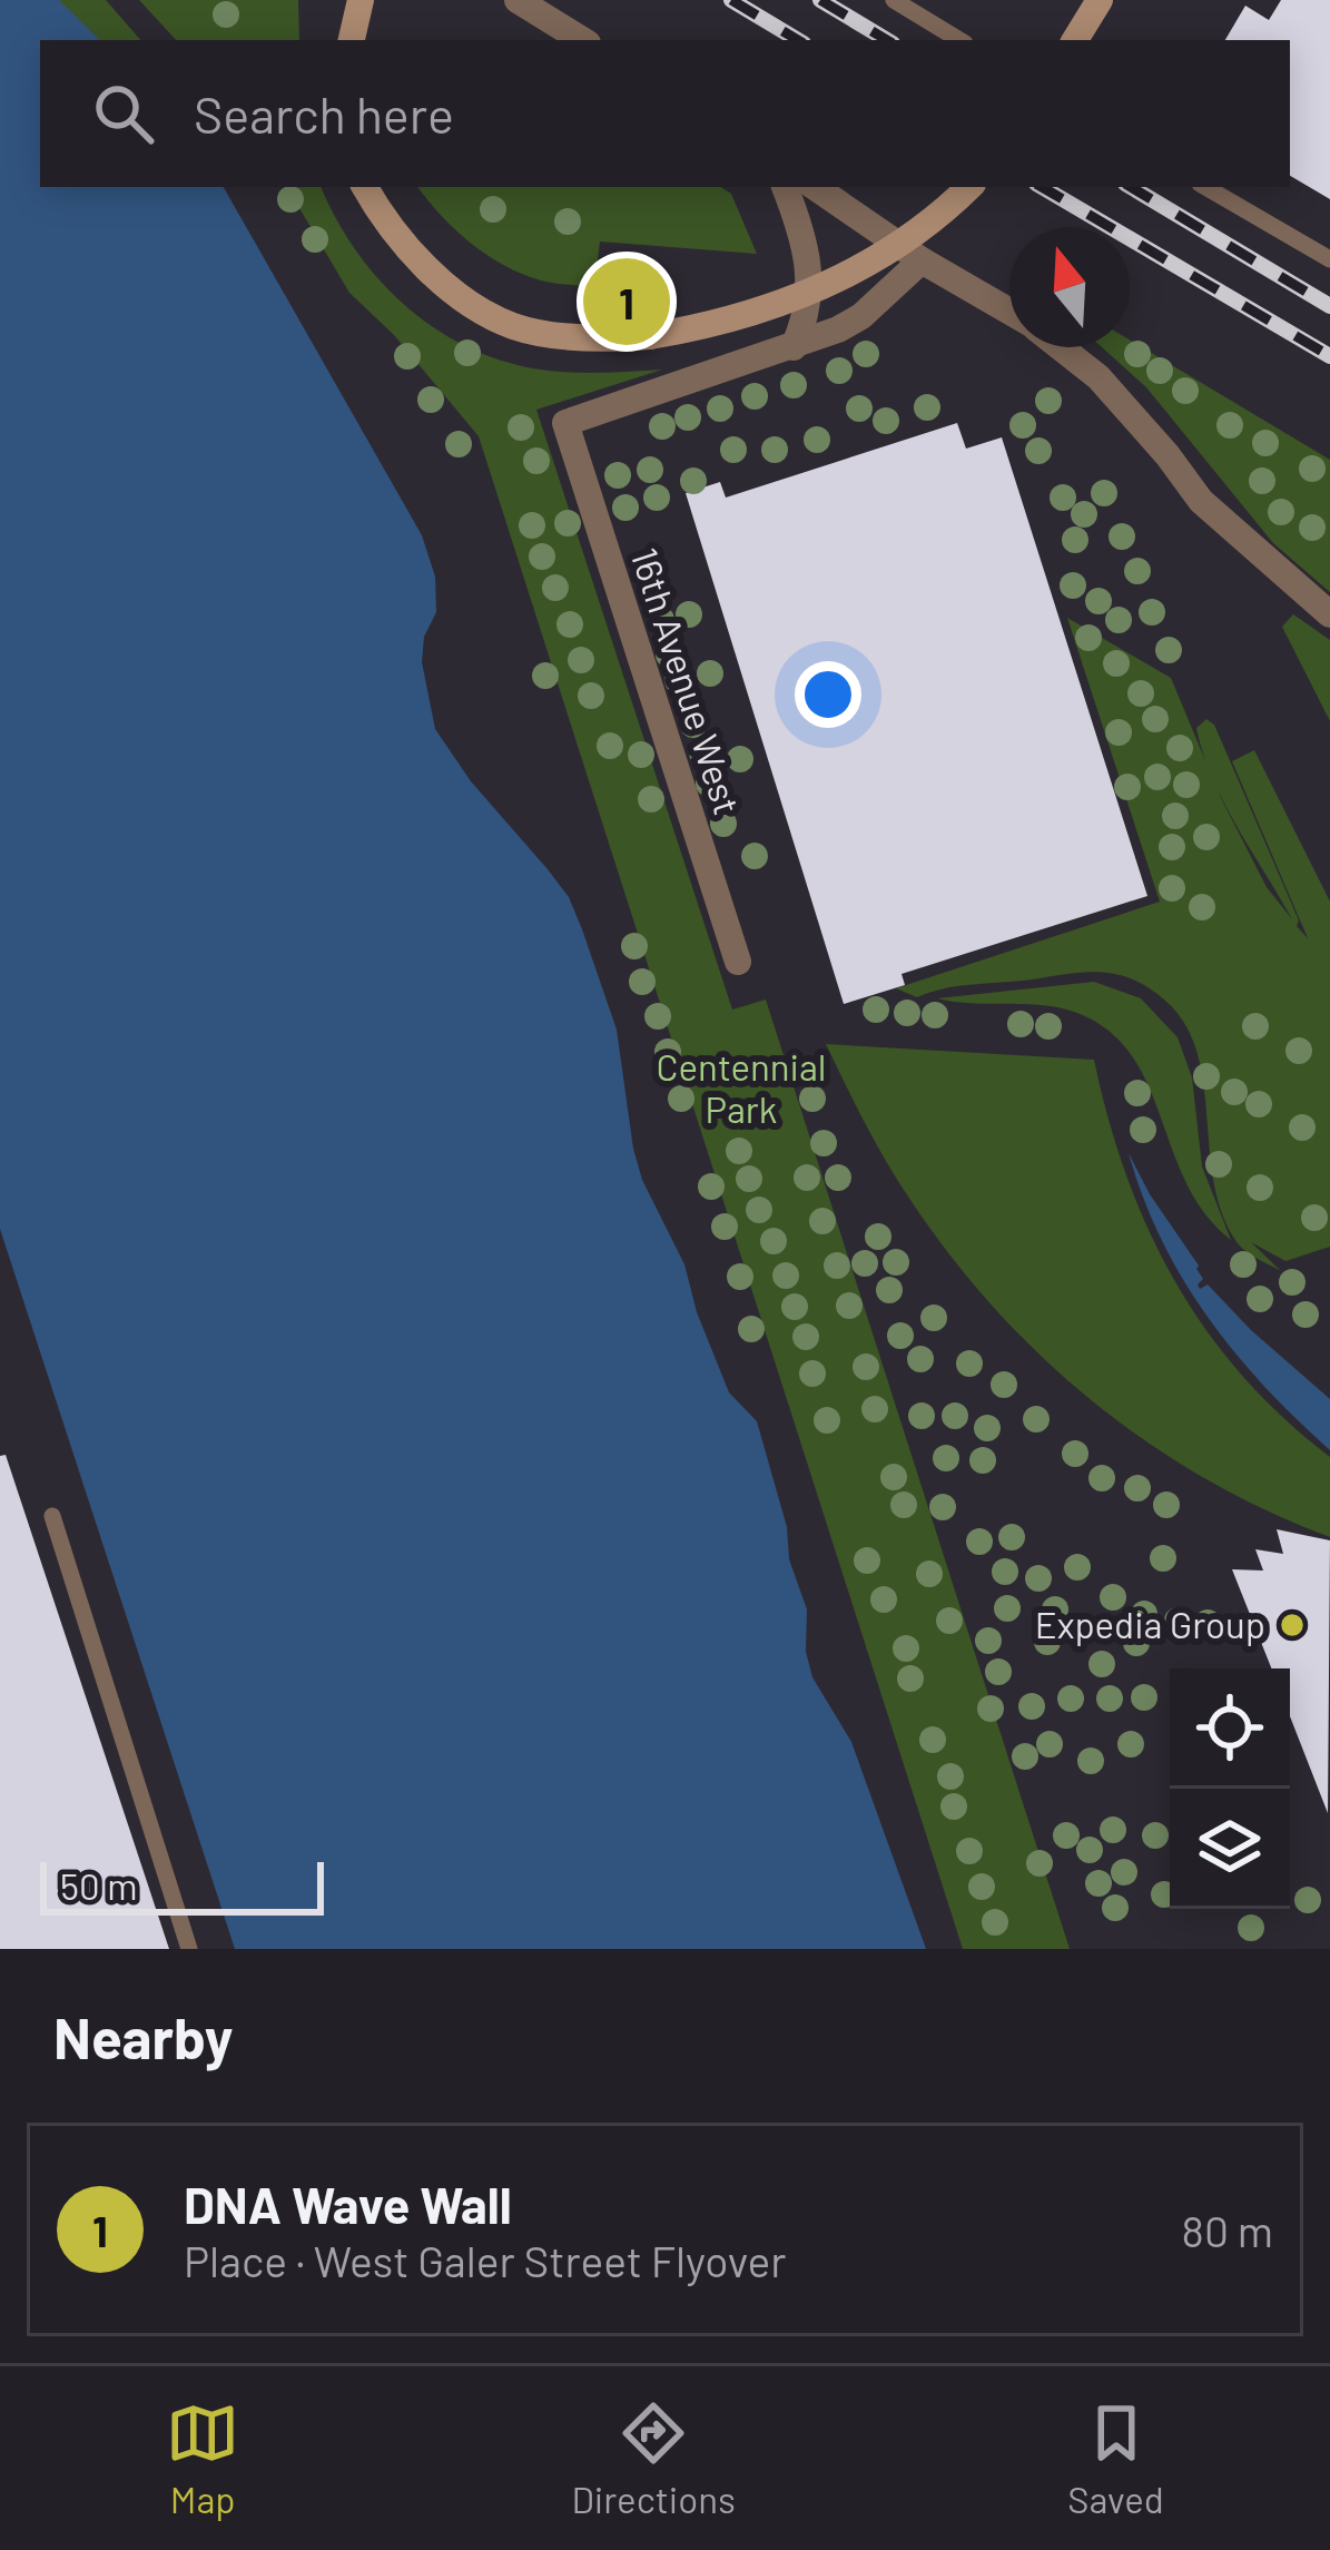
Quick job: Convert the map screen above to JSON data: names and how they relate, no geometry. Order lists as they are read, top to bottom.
{
  "streets": {
    "street": ["16th Avenue West"]
  },
  "parks": ["Centennial Park"],
  "places": ["Expedia Group"],
  "scale_bar": "50 m",
  "north": "top",
  "page": {
    "search": "Search here",
    "pins": "1",
    "scale": "50 m",
    "heading": "Nearby",
    "list": [
      {
        "mark": "1",
        "name": "DNA Wave Wall",
        "note": "Place · West Galer Street Flyover",
        "value": "80 m"
      }
    ],
    "nav": ["Map", "Directions", "Saved"]
  }
}
